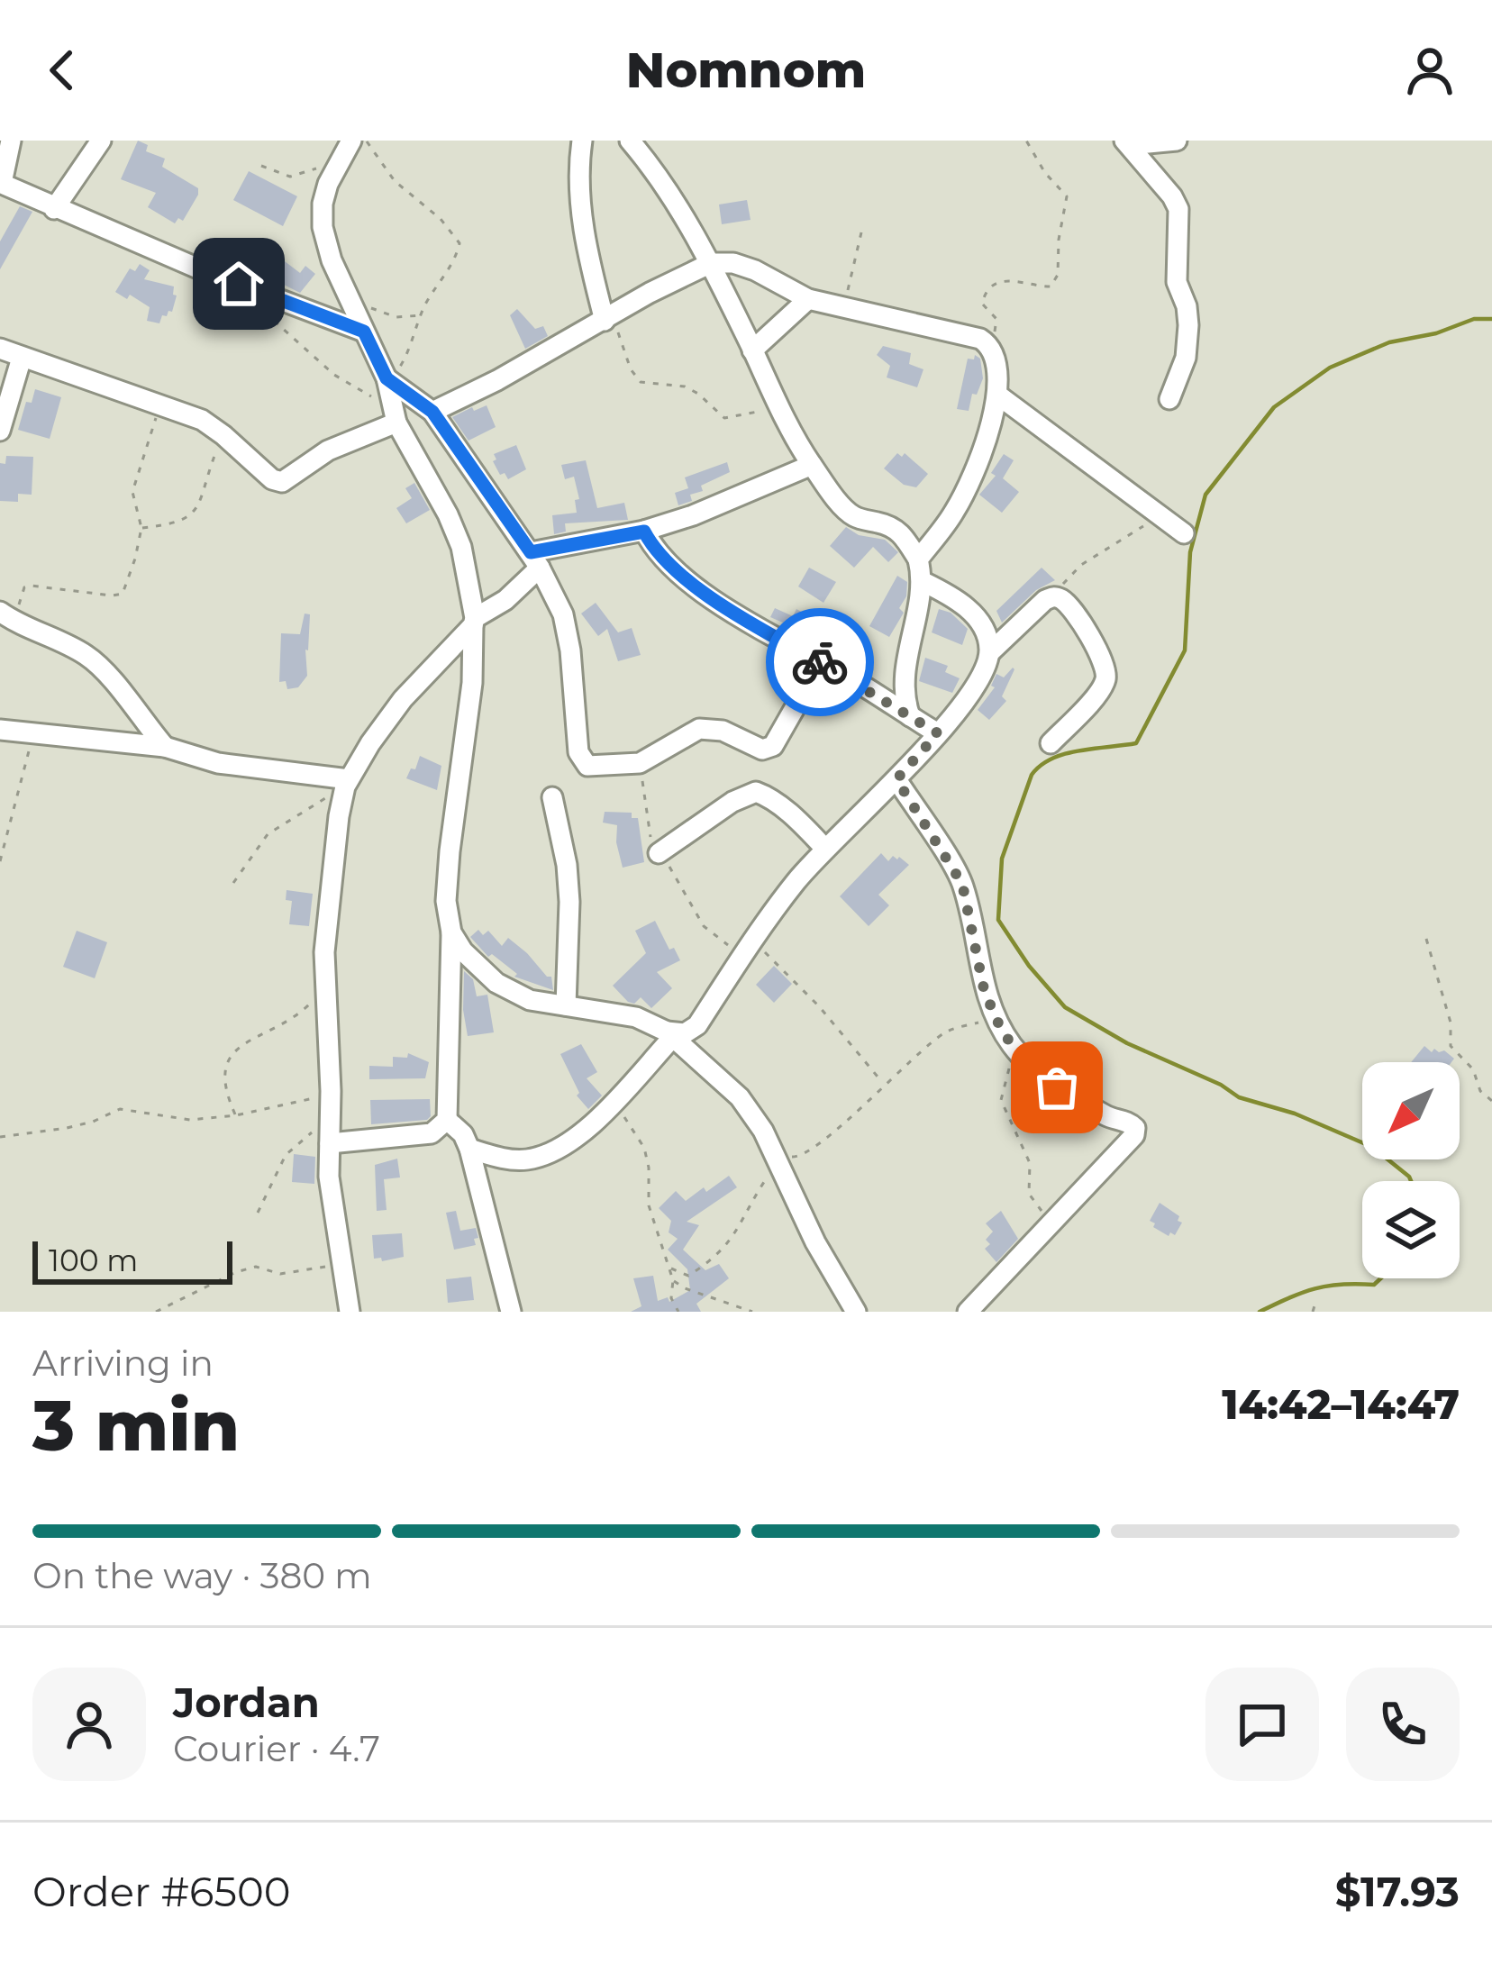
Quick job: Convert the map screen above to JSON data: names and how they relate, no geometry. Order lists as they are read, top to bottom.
{
  "scale_bar": "100 m",
  "north": "bottom left",
  "page": {
    "header": "Nomnom",
    "scale": "100 m",
    "heading": ["3 min", "Arriving in", "14:42–14:47"],
    "panel": [
      "Jordan",
      "Courier · 4.7",
      "Order #6500",
      "$17.93"
    ],
    "bar": "On the way · 380 m"
  }
}
